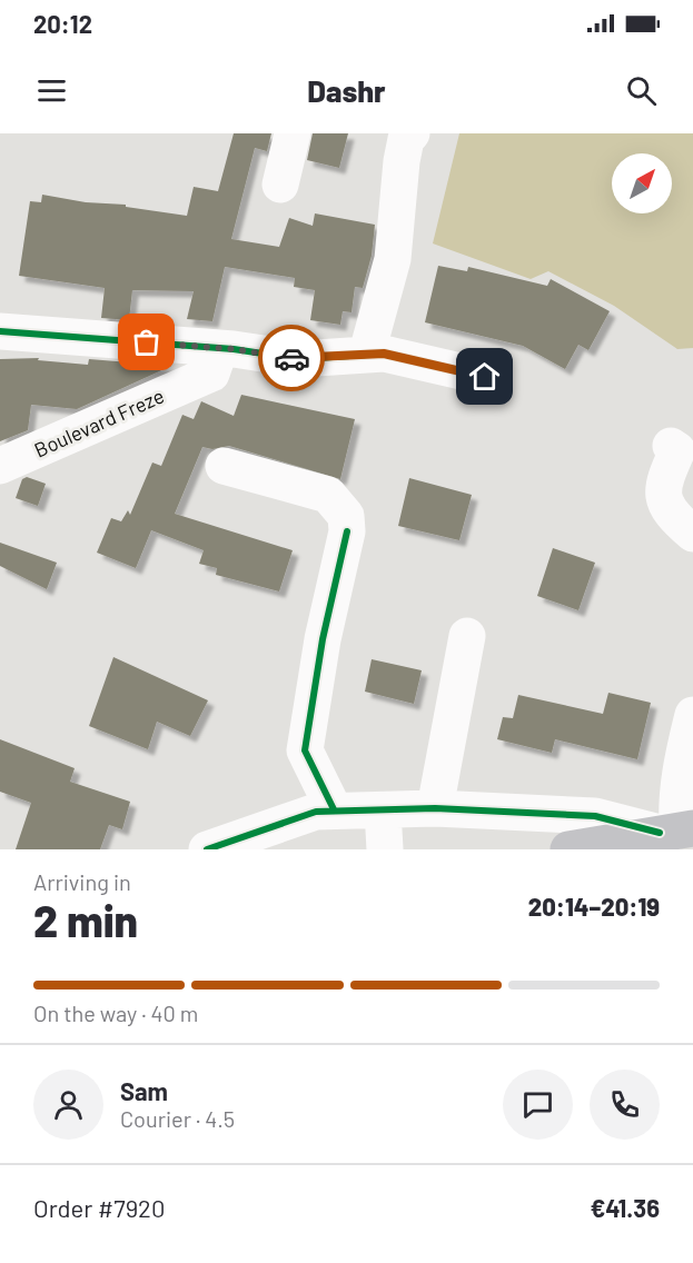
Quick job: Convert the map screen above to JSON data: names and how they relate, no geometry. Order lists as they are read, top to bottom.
{
  "streets": {
    "street": ["Boulevard Freze"]
  },
  "north": "top right",
  "page": {
    "status": "20:12",
    "header": "Dashr",
    "heading": ["2 min", "Arriving in", "20:14–20:19"],
    "panel": [
      "Sam",
      "Courier · 4.5",
      "Order #7920",
      "€41.36"
    ],
    "bar": "On the way · 40 m"
  }
}
